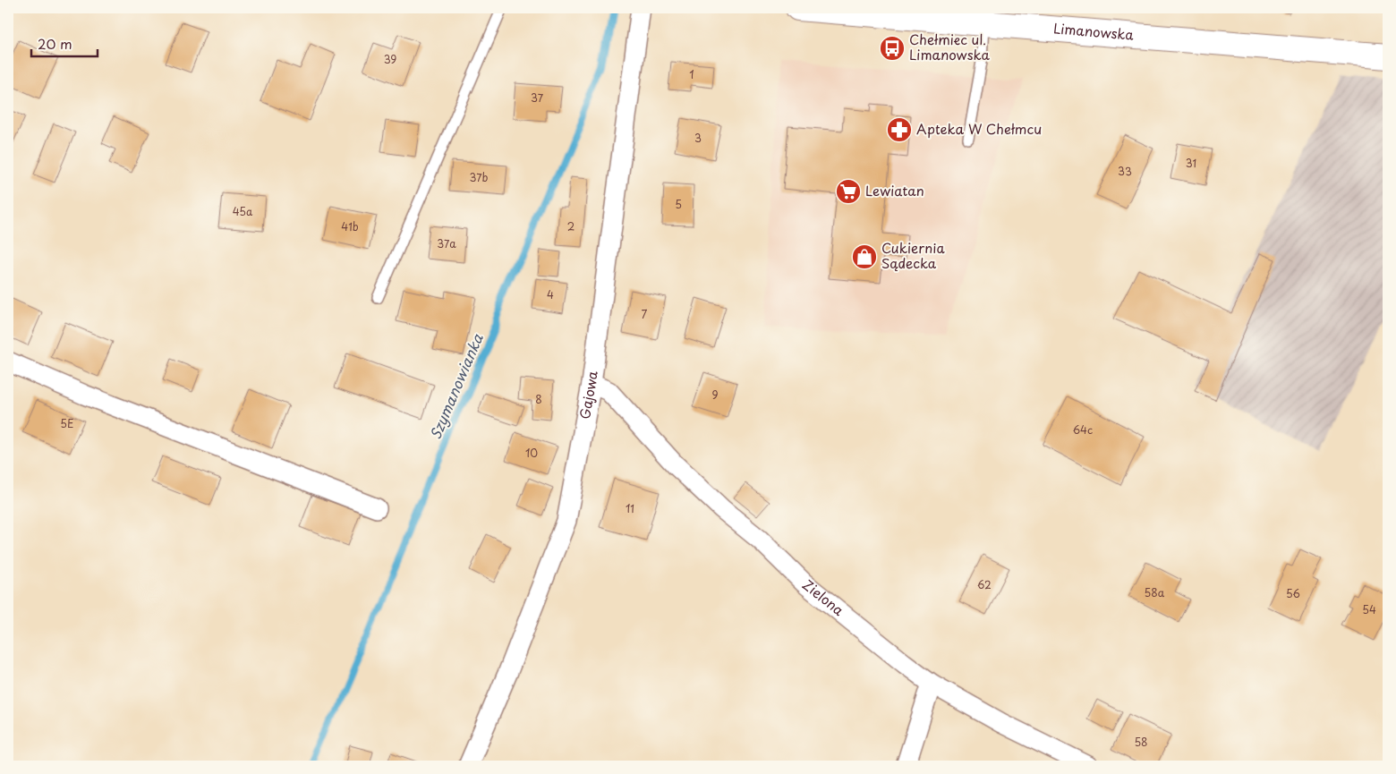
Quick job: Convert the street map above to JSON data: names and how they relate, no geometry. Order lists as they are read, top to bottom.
{
  "streets": {
    "main road": ["Limanowska"],
    "street": ["Gajowa", "Zielona"]
  },
  "crossings": [
    ["Gajowa", "Zielona"]
  ],
  "water": ["Szymanowianka"],
  "places": {
    "bus stop": ["Chełmiec ul. Limanowska"],
    "pharmacy": ["Apteka W Chełmcu"],
    "supermarket": ["Lewiatan"],
    "shop": ["Cukiernia Sądecka"]
  },
  "house_numbers": [
    "39",
    "1",
    "37",
    "3",
    "31",
    "33",
    "37b",
    "5",
    "45a",
    "41b",
    "2",
    "37a",
    "4",
    "7",
    "9",
    "8",
    "5E",
    "64c",
    "10",
    "11",
    "62",
    "58a",
    "56",
    "54",
    "58"
  ],
  "scale_bar": "20 m"
}
